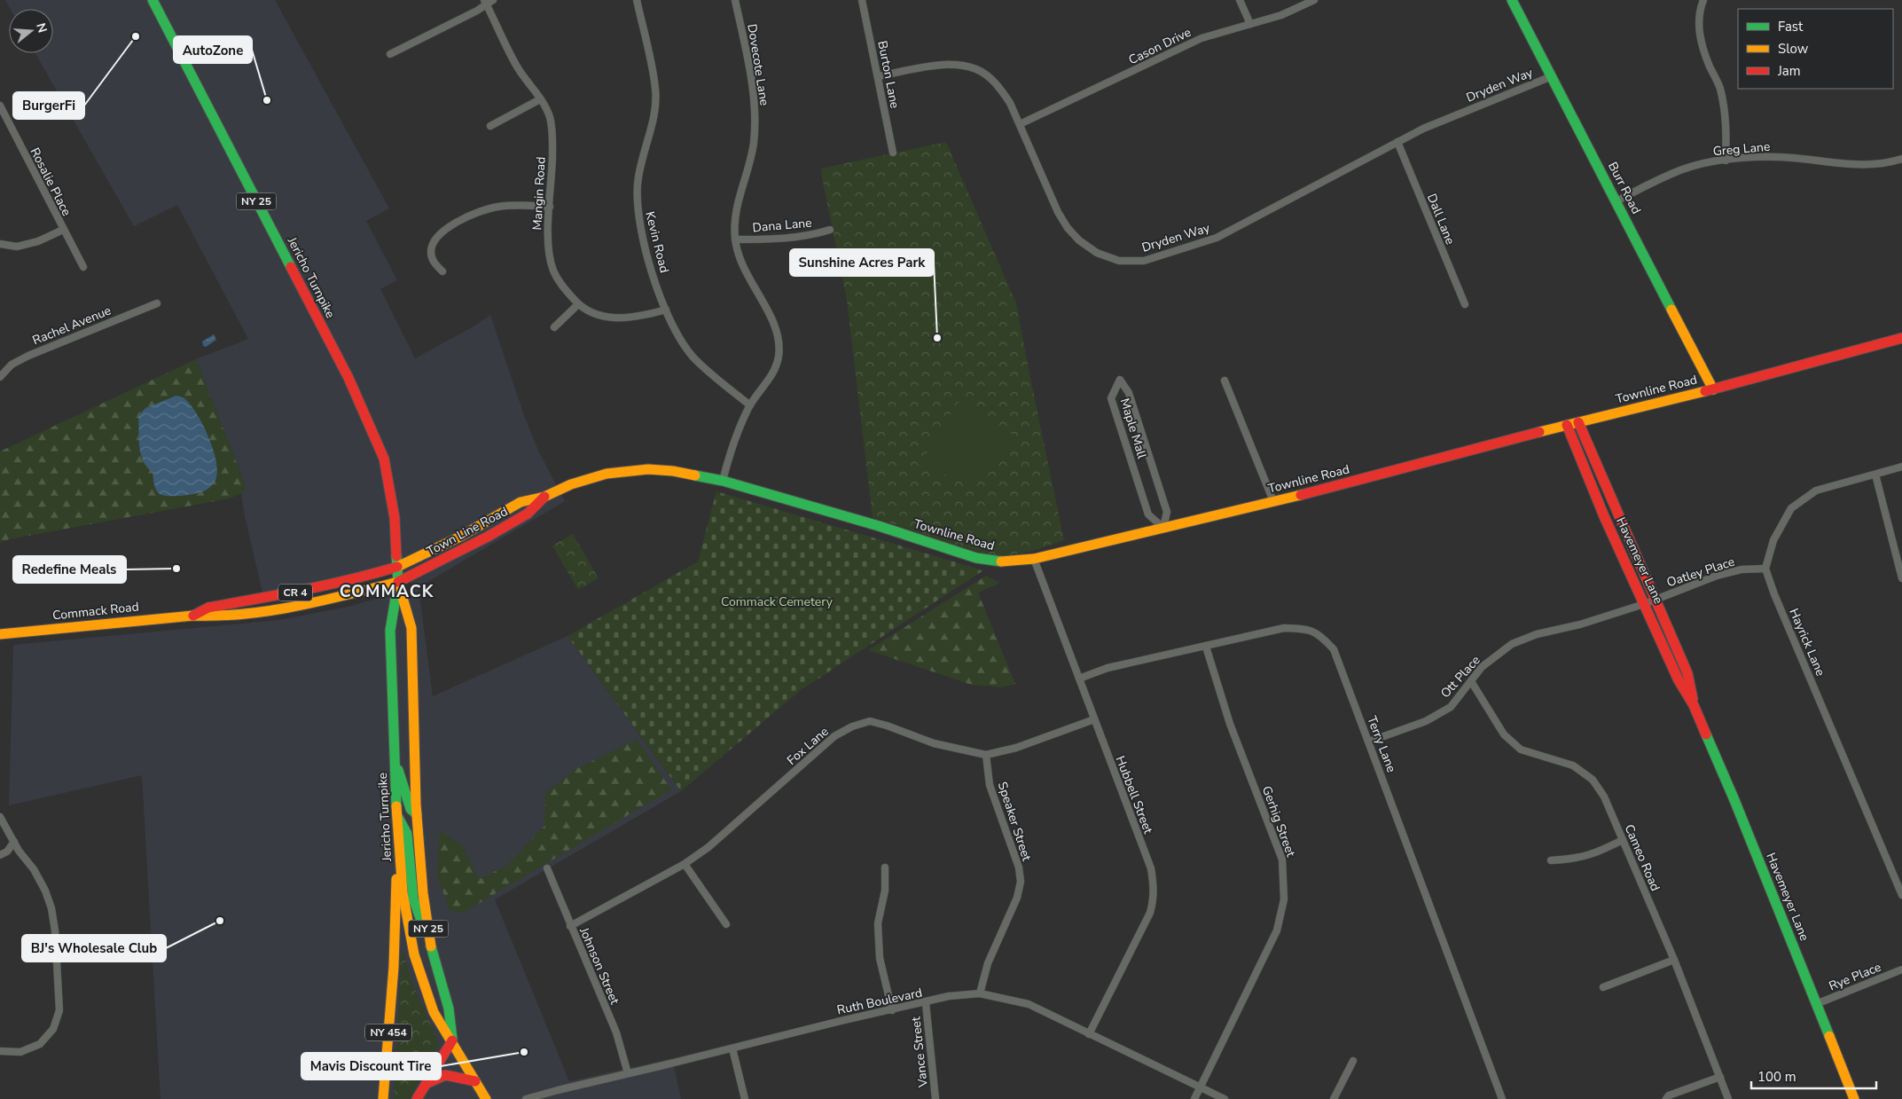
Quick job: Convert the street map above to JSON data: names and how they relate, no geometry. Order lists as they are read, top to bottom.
{
  "streets": {
    "main road": [
      "Burr Road",
      "NY 25",
      "Jericho Turnpike",
      "Townline Road",
      "Town Line Road",
      "Havemeyer Lane",
      "CR 4",
      "Commack Road",
      "NY 454"
    ],
    "street": [
      "Cason Drive",
      "Dovecote Lane",
      "Burton Lane",
      "Dryden Way",
      "Greg Lane",
      "Rosalie Place",
      "Mangin Road",
      "Dall Lane",
      "Dana Lane",
      "Kevin Road",
      "Rachel Avenue",
      "Maple Mall",
      "Oatley Place",
      "Hayrick Lane",
      "Ott Place",
      "Terry Lane",
      "Fox Lane",
      "Hubbell Street",
      "Speaker Street",
      "Gerhig Street",
      "Cameo Road",
      "Johnson Street",
      "Rye Place",
      "Ruth Boulevard",
      "Vance Street"
    ]
  },
  "crossings": [
    ["Cason Drive", "Dryden Way"],
    ["Dovecote Lane", "Dana Lane"],
    ["Dovecote Lane", "Kevin Road"],
    ["Dovecote Lane", "Townline Road"],
    ["Dovecote Lane", "Town Line Road"],
    ["Burton Lane", "Dryden Way"],
    ["Dryden Way", "Burr Road"],
    ["Dryden Way", "Dall Lane"],
    ["Greg Lane", "Burr Road"],
    ["Burr Road", "Townline Road"],
    ["Mangin Road", "Kevin Road"],
    ["Jericho Turnpike", "Town Line Road"],
    ["Jericho Turnpike", "Commack Road"],
    ["Jericho Turnpike", "NY 454"],
    ["Townline Road", "Maple Mall"],
    ["Townline Road", "Town Line Road"],
    ["Townline Road", "Havemeyer Lane"],
    ["Townline Road", "Hubbell Street"],
    ["Town Line Road", "Commack Road"],
    ["Havemeyer Lane", "Oatley Place"],
    ["Havemeyer Lane", "Ott Place"],
    ["Havemeyer Lane", "Rye Place"],
    ["Oatley Place", "Hayrick Lane"],
    ["Oatley Place", "Ott Place"],
    ["Ott Place", "Terry Lane"],
    ["Ott Place", "Cameo Road"],
    ["Terry Lane", "Hubbell Street"],
    ["Terry Lane", "Gerhig Street"],
    ["Fox Lane", "Hubbell Street"],
    ["Fox Lane", "Speaker Street"],
    ["Fox Lane", "Johnson Street"],
    ["Hubbell Street", "Ruth Boulevard"],
    ["Speaker Street", "Ruth Boulevard"],
    ["Gerhig Street", "Ruth Boulevard"],
    ["Johnson Street", "Ruth Boulevard"],
    ["Ruth Boulevard", "Vance Street"]
  ],
  "districts": ["COMMACK"],
  "parks": ["Commack Cemetery"],
  "places": [
    "BurgerFi",
    "AutoZone",
    "Sunshine Acres Park",
    "Redefine Meals",
    "BJ's Wholesale Club",
    "Mavis Discount Tire"
  ],
  "legend": ["Fast", "Slow", "Jam"],
  "scale_bar": "100 m",
  "north": "right"
}
